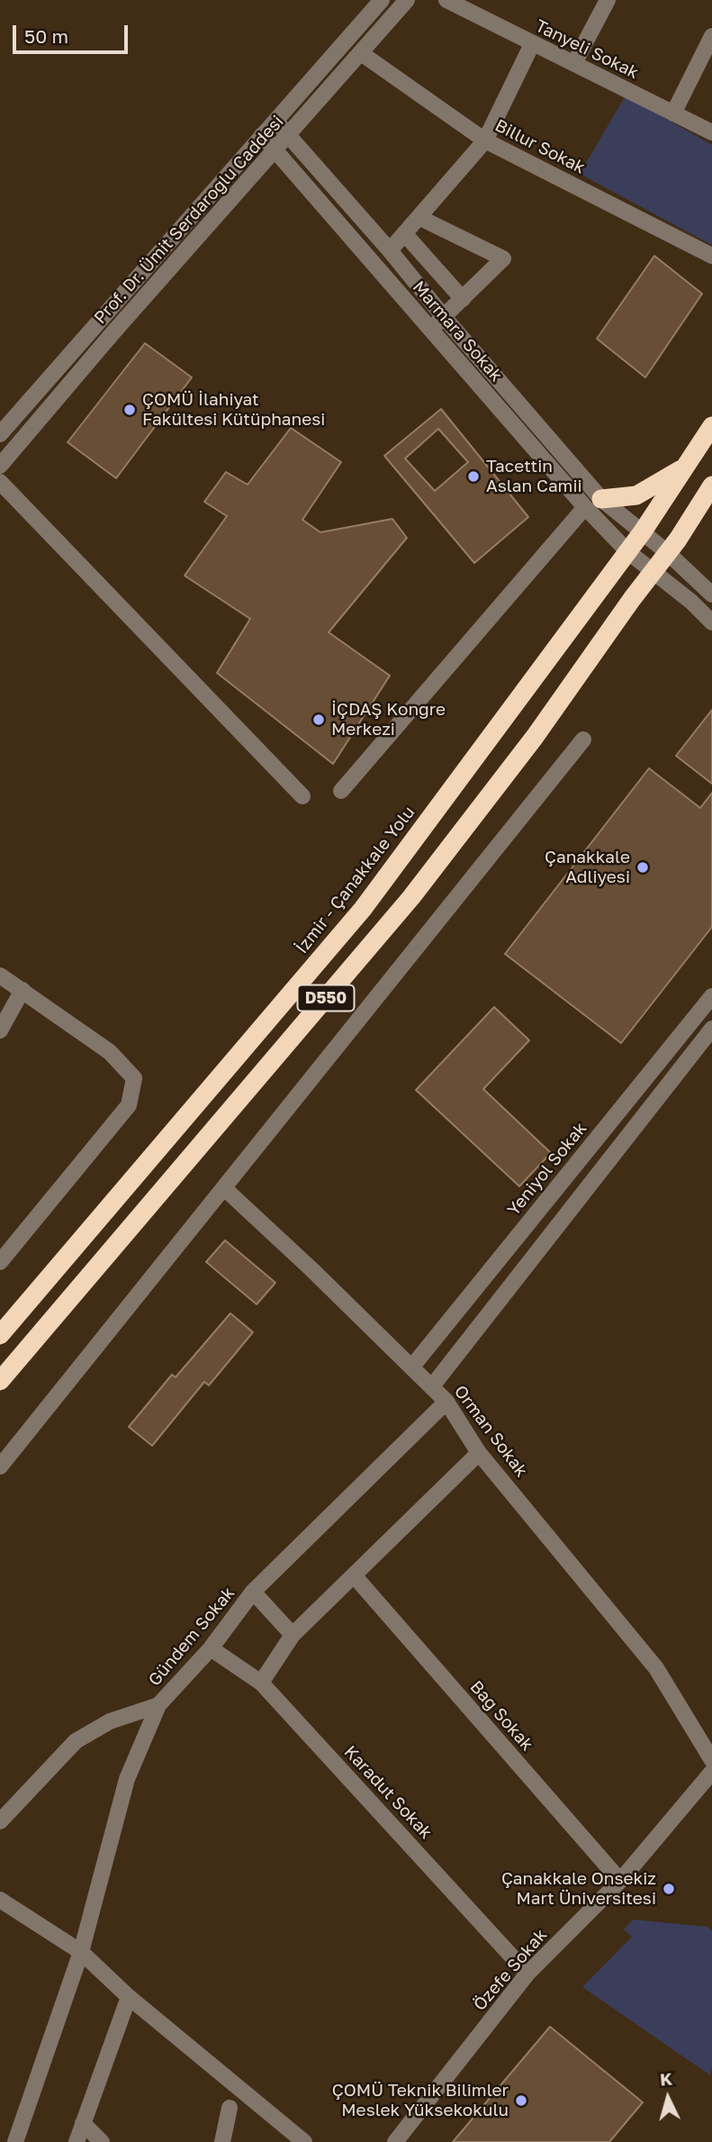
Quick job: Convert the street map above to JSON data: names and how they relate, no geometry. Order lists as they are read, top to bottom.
{
  "streets": {
    "highway": ["İzmir - Çanakkale Yolu", "D550"],
    "street": [
      "Tanyeli Sokak",
      "Billur Sokak",
      "Prof. Dr. Ümit Serdaroğlu Caddesi",
      "Marmara Sokak",
      "Yeniyol Sokak",
      "Orman Sokak",
      "Gündem Sokak",
      "Bağ Sokak",
      "Karadut Sokak",
      "Özefe Sokak"
    ]
  },
  "crossings": [
    ["Billur Sokak", "Prof. Dr. Ümit Serdaroğlu Caddesi"],
    ["Prof. Dr. Ümit Serdaroğlu Caddesi", "Marmara Sokak"],
    ["Marmara Sokak", "İzmir - Çanakkale Yolu"],
    ["Marmara Sokak", "D550"],
    ["Yeniyol Sokak", "Orman Sokak"],
    ["Orman Sokak", "Gündem Sokak"],
    ["Gündem Sokak", "Karadut Sokak"],
    ["Bağ Sokak", "Özefe Sokak"],
    ["Karadut Sokak", "Özefe Sokak"]
  ],
  "places": [
    "ÇOMÜ İlahiyat Fakültesi Kütüphanesi",
    "Tacettin Aslan Camii",
    "İÇDAŞ Kongre Merkezi",
    "Çanakkale Adliyesi",
    "Çanakkale Onsekiz Mart Üniversitesi",
    "ÇOMÜ Teknik Bilimler Meslek Yüksekokulu"
  ],
  "scale_bar": "50 m",
  "north": "top"
}
